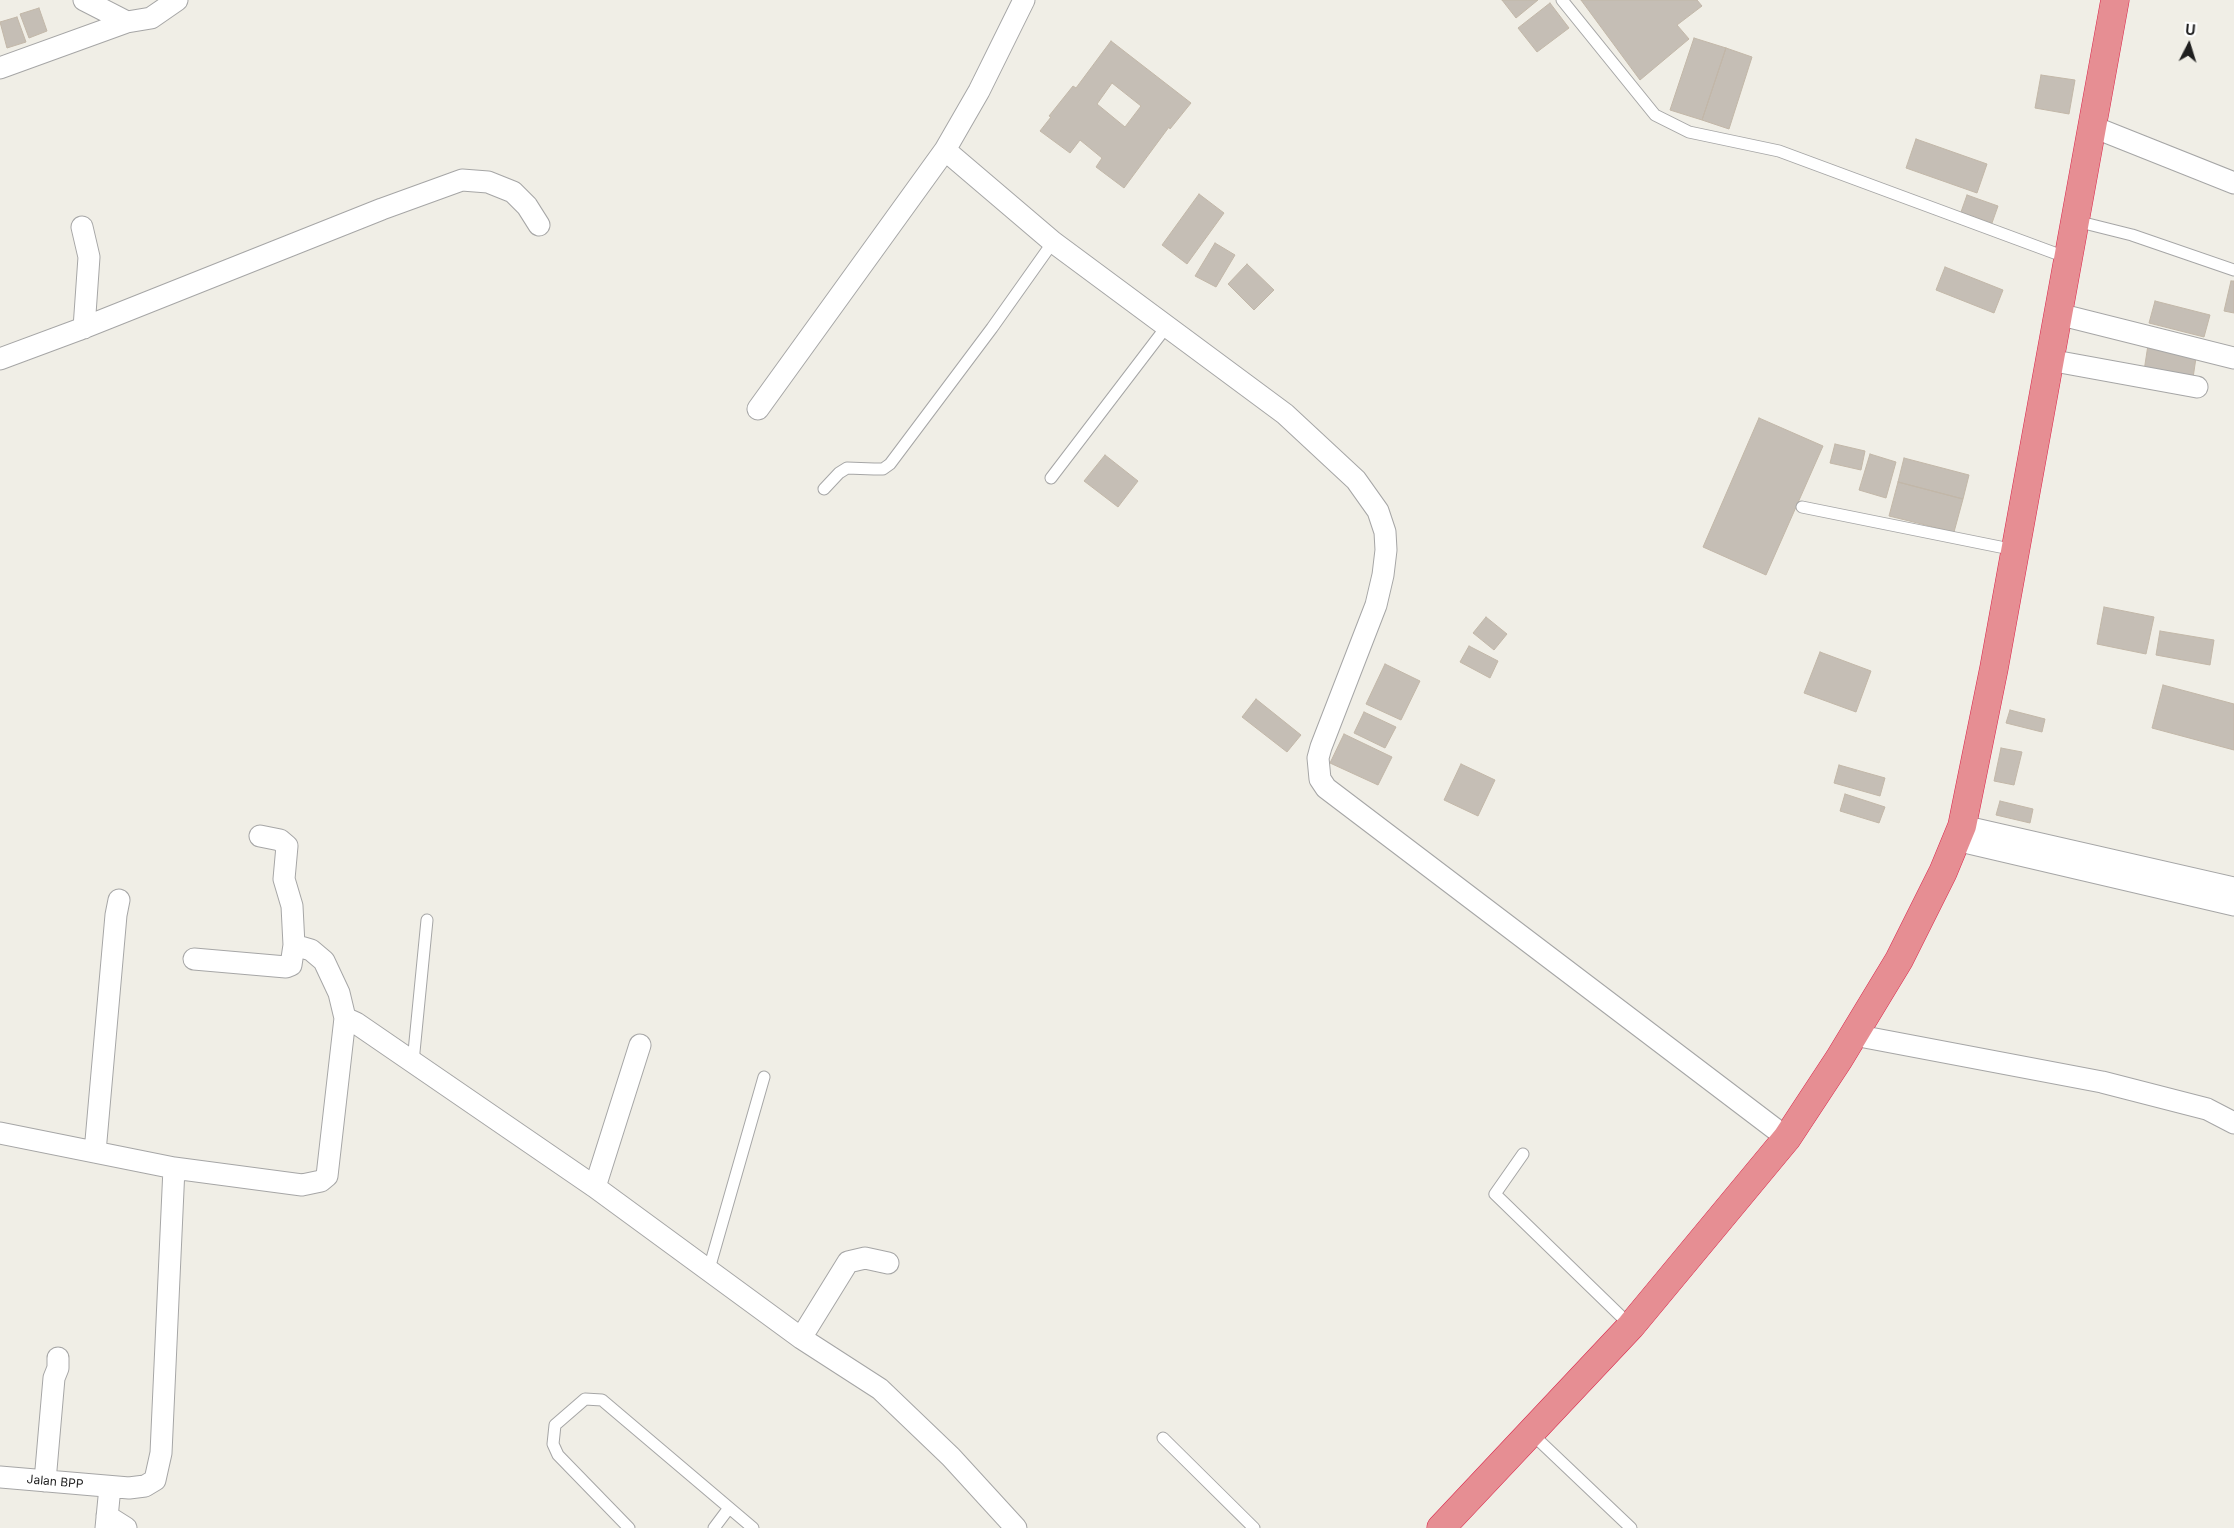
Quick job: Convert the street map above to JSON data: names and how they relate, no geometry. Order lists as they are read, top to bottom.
{
  "streets": {
    "street": ["Jalan BPP"]
  },
  "north": "top"
}
